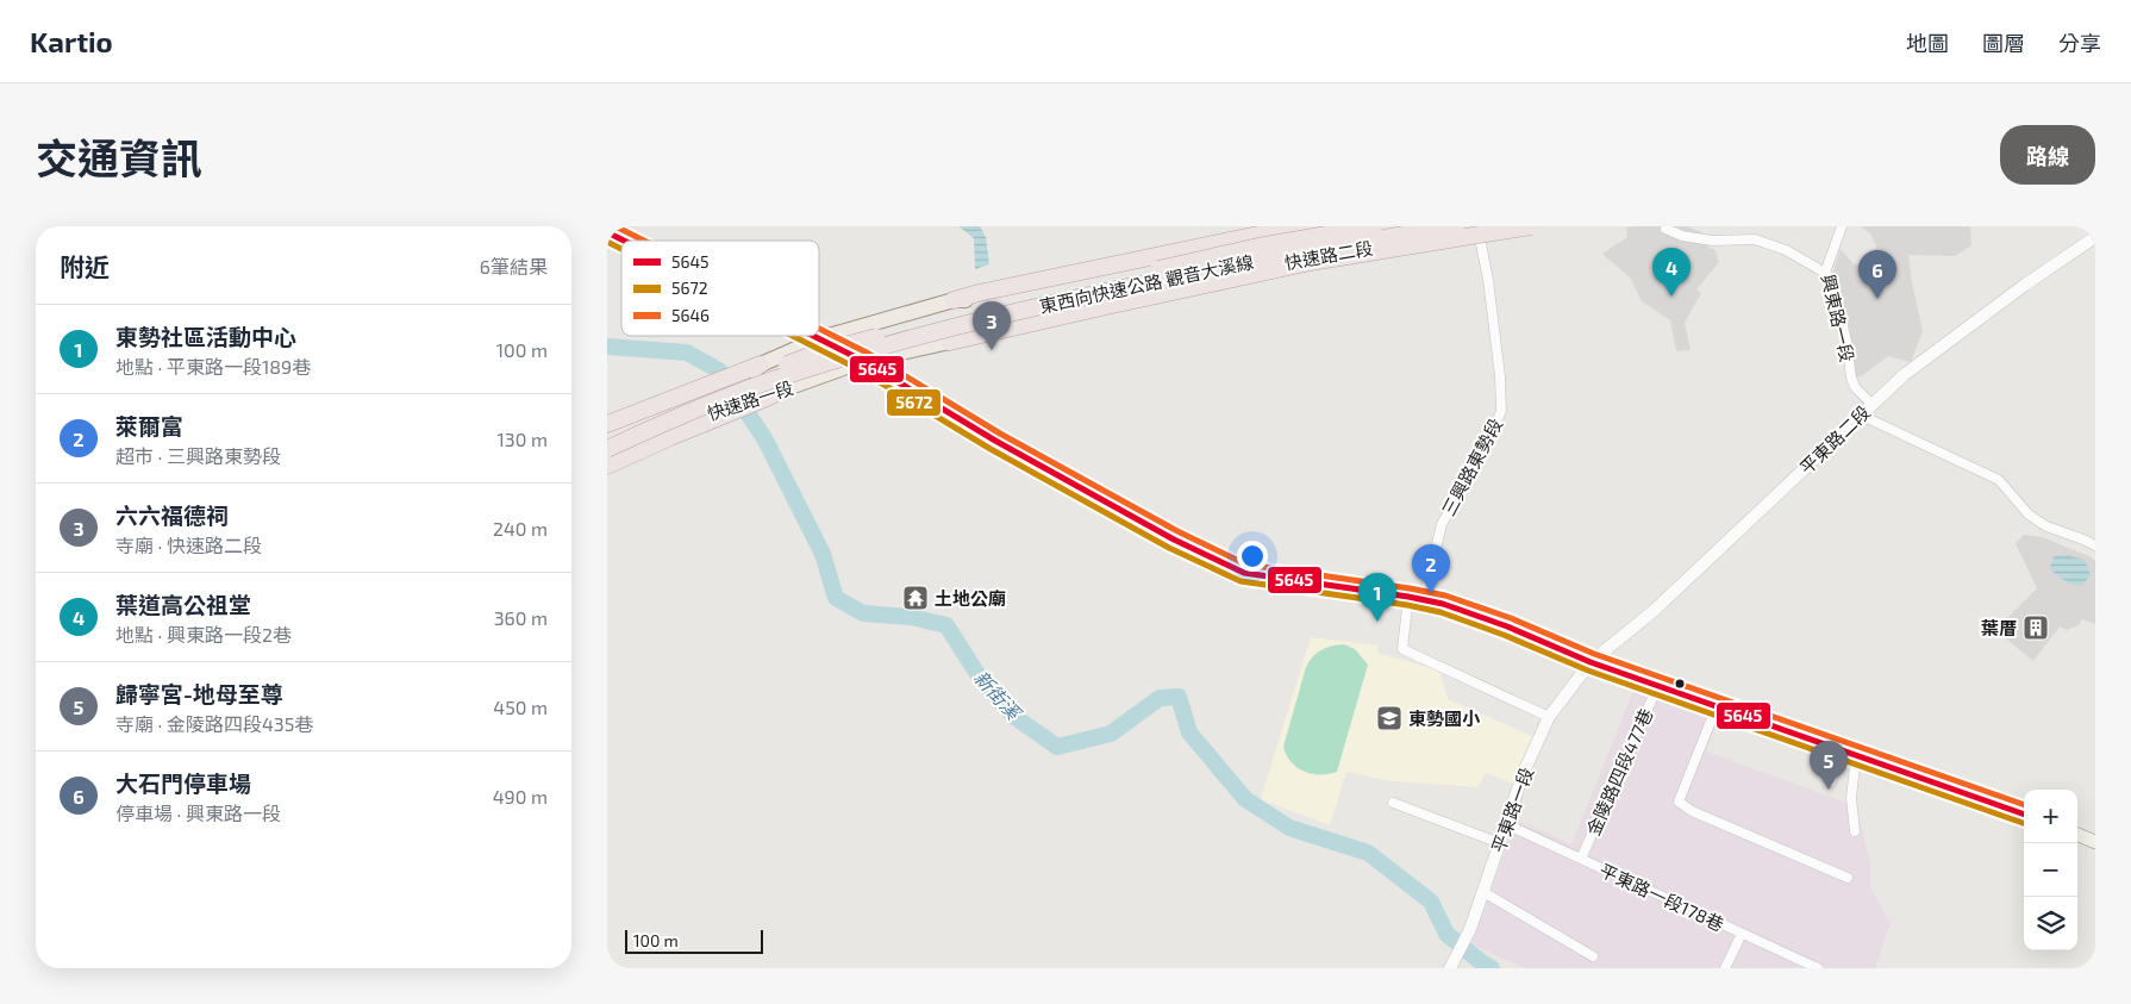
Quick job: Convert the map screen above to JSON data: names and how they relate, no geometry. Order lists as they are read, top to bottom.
{
  "streets": {
    "highway": ["東西向快速公路 觀音大溪線"],
    "main road": ["快速路二段", "快速路一段"],
    "street": [
      "興東路一段",
      "平東路二段",
      "三興路東勢段",
      "金陵路四段477巷",
      "平東路一段",
      "平東路一段178巷"
    ]
  },
  "crossings": [
    ["快速路二段", "快速路一段"],
    ["快速路二段", "三興路東勢段"],
    ["興東路一段", "平東路二段"],
    ["平東路二段", "平東路一段"],
    ["金陵路四段477巷", "平東路一段178巷"],
    ["平東路一段", "平東路一段178巷"]
  ],
  "water": ["新街溪"],
  "places": {
    "temple": ["土地公廟"],
    "building": ["葉厝"],
    "school or university": ["東勢國小"]
  },
  "lines": ["transit line 5646", "transit line 5645", "transit line 5672"],
  "legend": ["5645", "5672", "5646"],
  "scale_bar": "100 m",
  "page": {
    "header": "Kartio",
    "nav": ["地圖", "圖層", "分享"],
    "title": "交通資訊",
    "buttons": "路線",
    "heading": ["附近", "6筆結果"],
    "pins": [
      "4",
      "6",
      "3",
      "2",
      "1",
      "5"
    ],
    "list": [
      {
        "mark": "1",
        "name": "東勢社區活動中心",
        "note": "地點 · 平東路一段189巷",
        "value": "100 m"
      },
      {
        "mark": "2",
        "name": "萊爾富",
        "note": "超市 · 三興路東勢段",
        "value": "130 m"
      },
      {
        "mark": "3",
        "name": "六六福德祠",
        "note": "寺廟 · 快速路二段",
        "value": "240 m"
      },
      {
        "mark": "4",
        "name": "葉道高公祖堂",
        "note": "地點 · 興東路一段2巷",
        "value": "360 m"
      },
      {
        "mark": "5",
        "name": "歸寧宮-地母至尊",
        "note": "寺廟 · 金陵路四段435巷",
        "value": "450 m"
      },
      {
        "mark": "6",
        "name": "大石門停車場",
        "note": "停車場 · 興東路一段",
        "value": "490 m"
      }
    ],
    "map_buttons": ["+", "−"],
    "scale": "100 m"
  }
}
